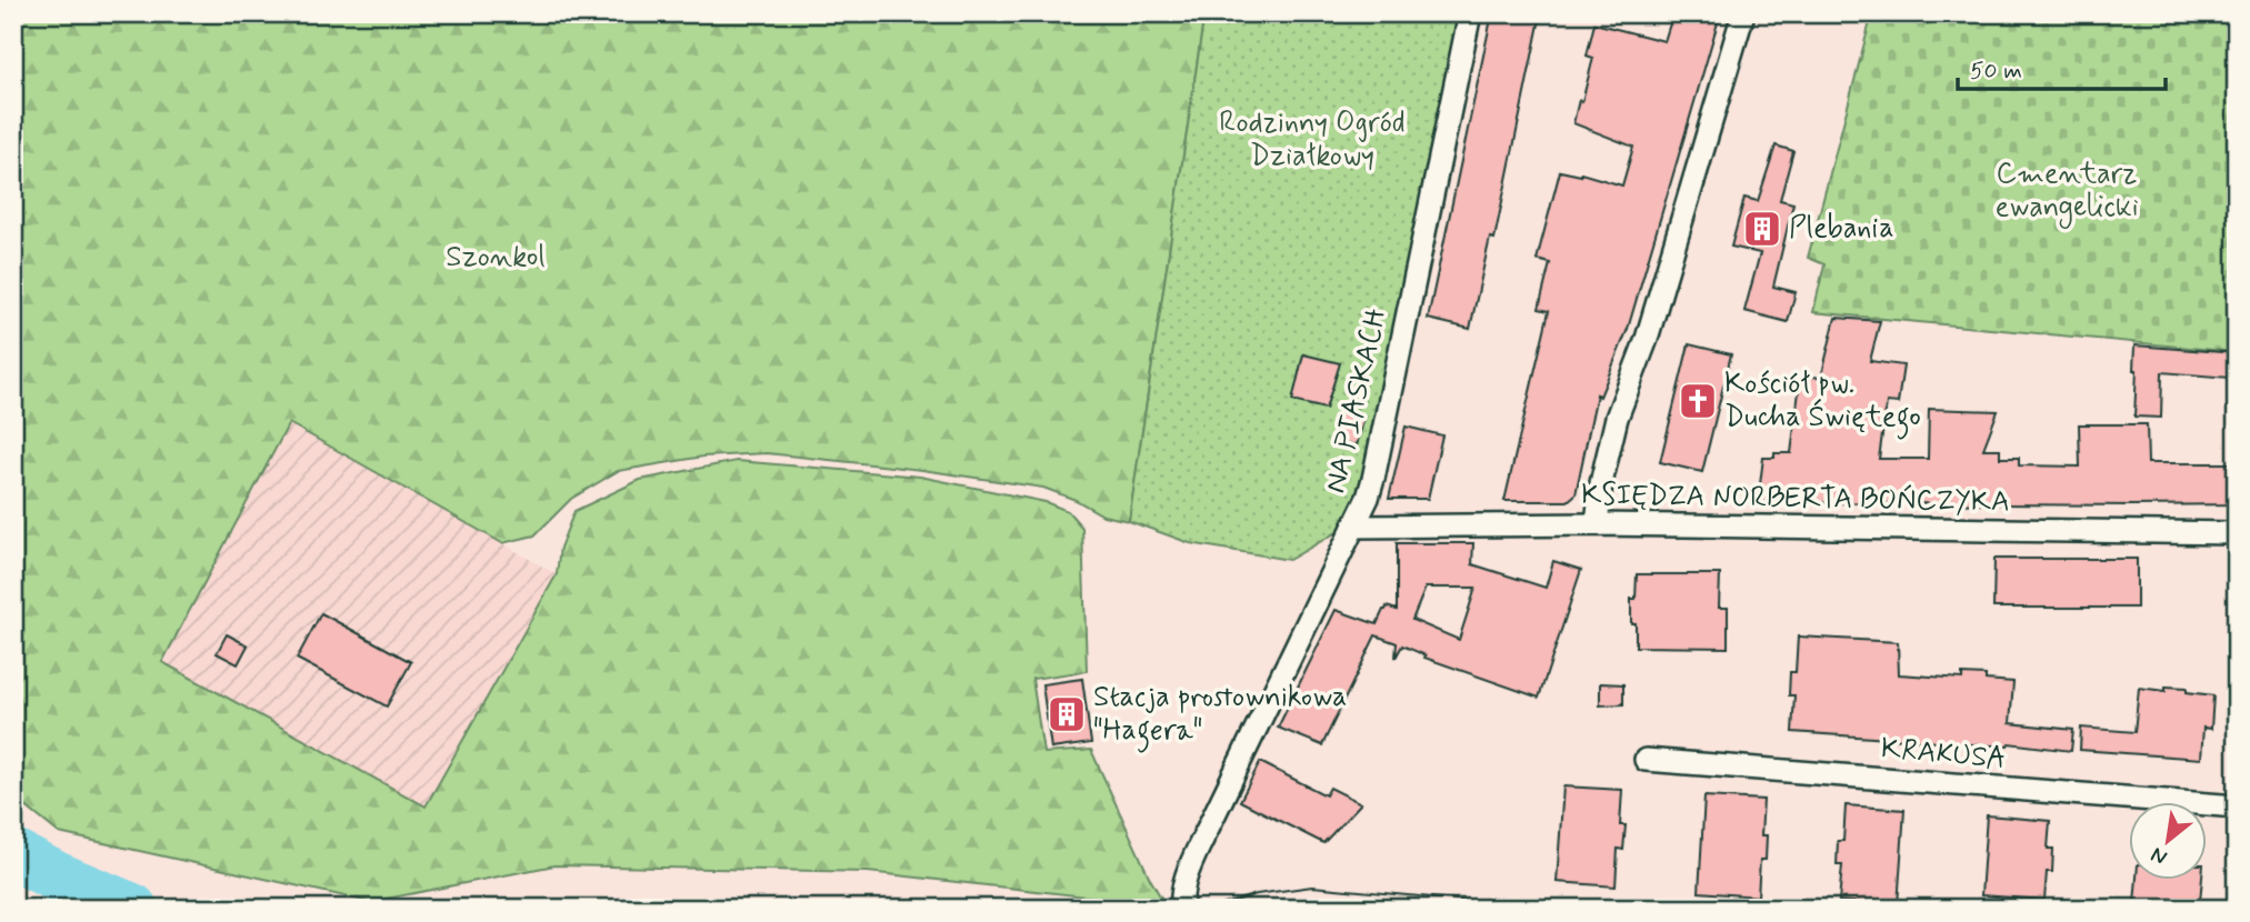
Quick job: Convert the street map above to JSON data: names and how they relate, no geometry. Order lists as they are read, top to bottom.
{
  "streets": {
    "street": ["NA PIASKACH", "KSIĘDZA NORBERTA BOŃCZYKA", "KRAKUSA"]
  },
  "crossings": [
    ["NA PIASKACH", "KSIĘDZA NORBERTA BOŃCZYKA"]
  ],
  "parks": ["Rodzinny Ogród Działkowy", "Cmentarz ewangelicki", "Szonkol"],
  "places": {
    "building": ["Plebania", "Stacja prostownikowa \"Hagera\""],
    "church": ["Kościół pw. Ducha Świętego"]
  },
  "scale_bar": "50 m",
  "north": "bottom left"
}
